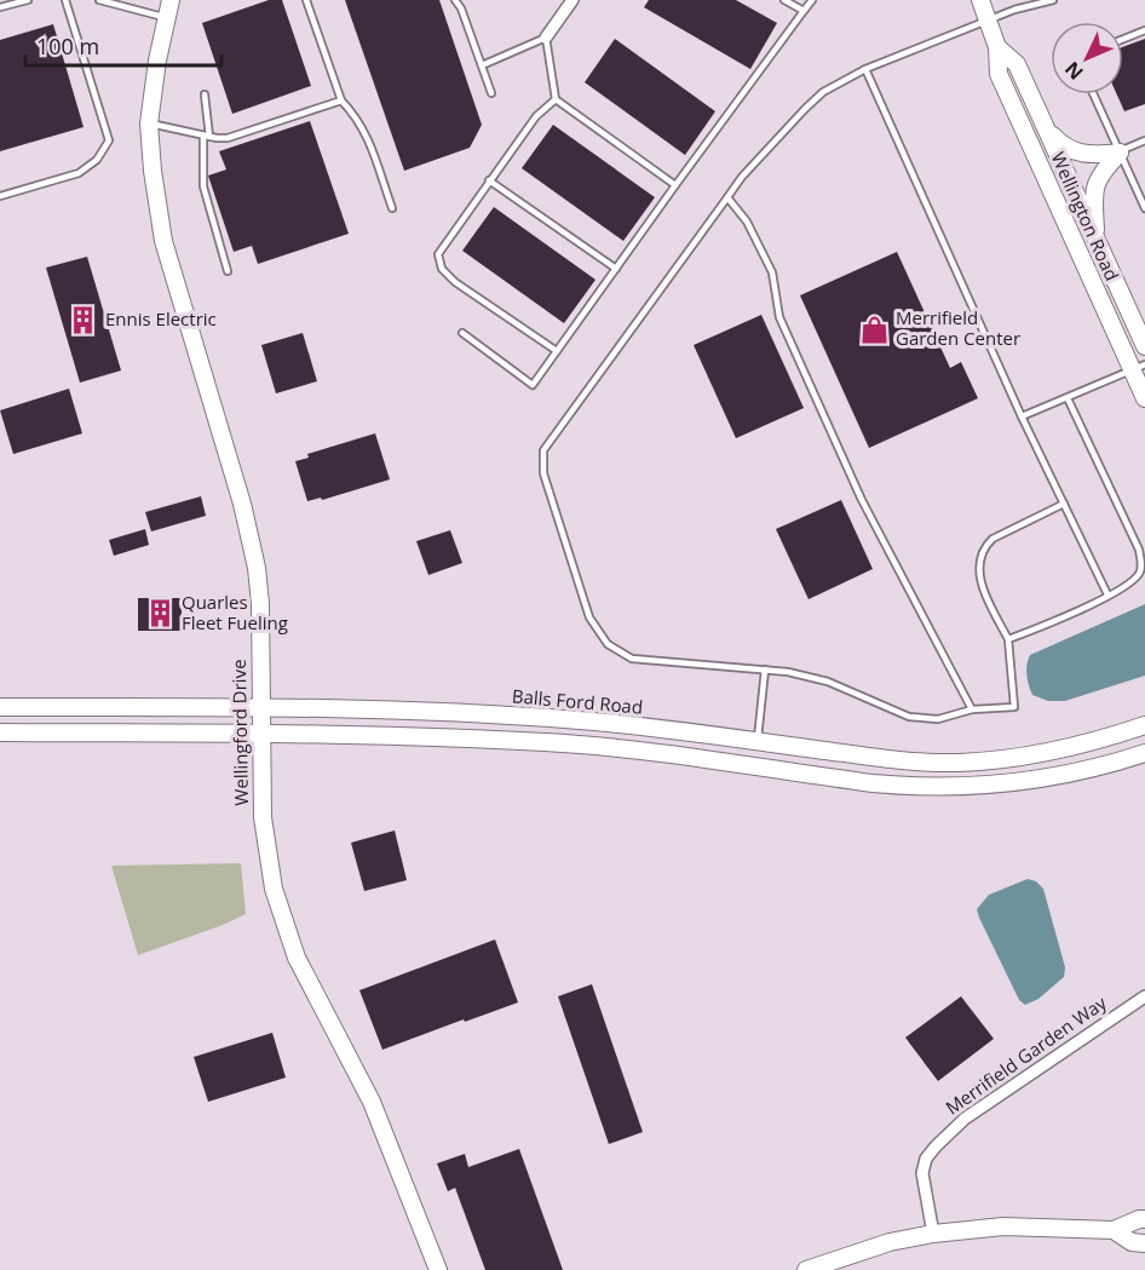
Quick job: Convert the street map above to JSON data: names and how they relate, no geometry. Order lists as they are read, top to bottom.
{
  "streets": {
    "main road": ["Wellington Road", "Balls Ford Road", "Wellingford Drive"],
    "street": ["Merrifield Garden Way"]
  },
  "crossings": [
    ["Balls Ford Road", "Wellingford Drive"]
  ],
  "places": {
    "building": ["Ennis Electric", "Quarles Fleet Fueling"],
    "shop": ["Merrifield Garden Center"]
  },
  "scale_bar": "100 m",
  "north": "bottom left"
}
